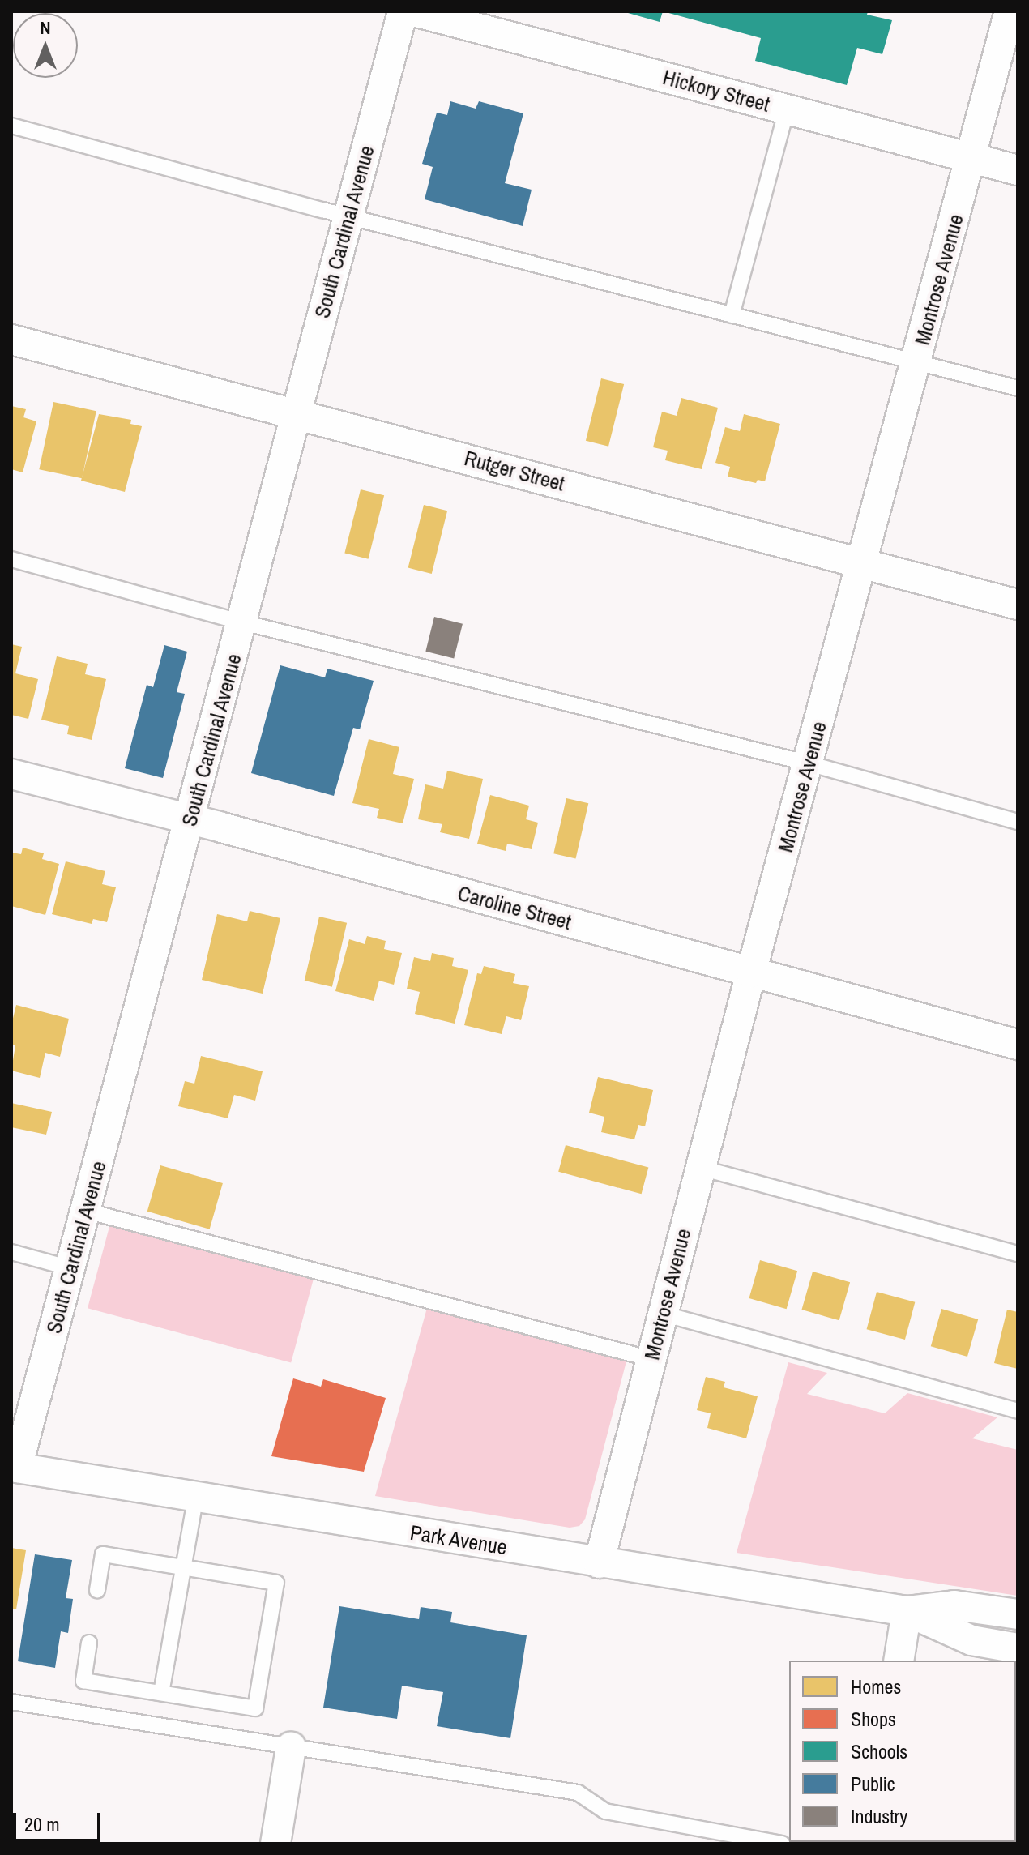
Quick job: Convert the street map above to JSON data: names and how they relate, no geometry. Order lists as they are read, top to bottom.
{
  "streets": {
    "street": [
      "Hickory Street",
      "South Cardinal Avenue",
      "Montrose Avenue",
      "Rutger Street",
      "Caroline Street",
      "Park Avenue"
    ]
  },
  "crossings": [
    ["Hickory Street", "Montrose Avenue"],
    ["South Cardinal Avenue", "Rutger Street"],
    ["South Cardinal Avenue", "Caroline Street"],
    ["South Cardinal Avenue", "Park Avenue"],
    ["Montrose Avenue", "Rutger Street"],
    ["Montrose Avenue", "Caroline Street"],
    ["Montrose Avenue", "Park Avenue"]
  ],
  "legend": [
    "Homes",
    "Shops",
    "Schools",
    "Public",
    "Industry"
  ],
  "scale_bar": "20 m",
  "north": "top"
}
